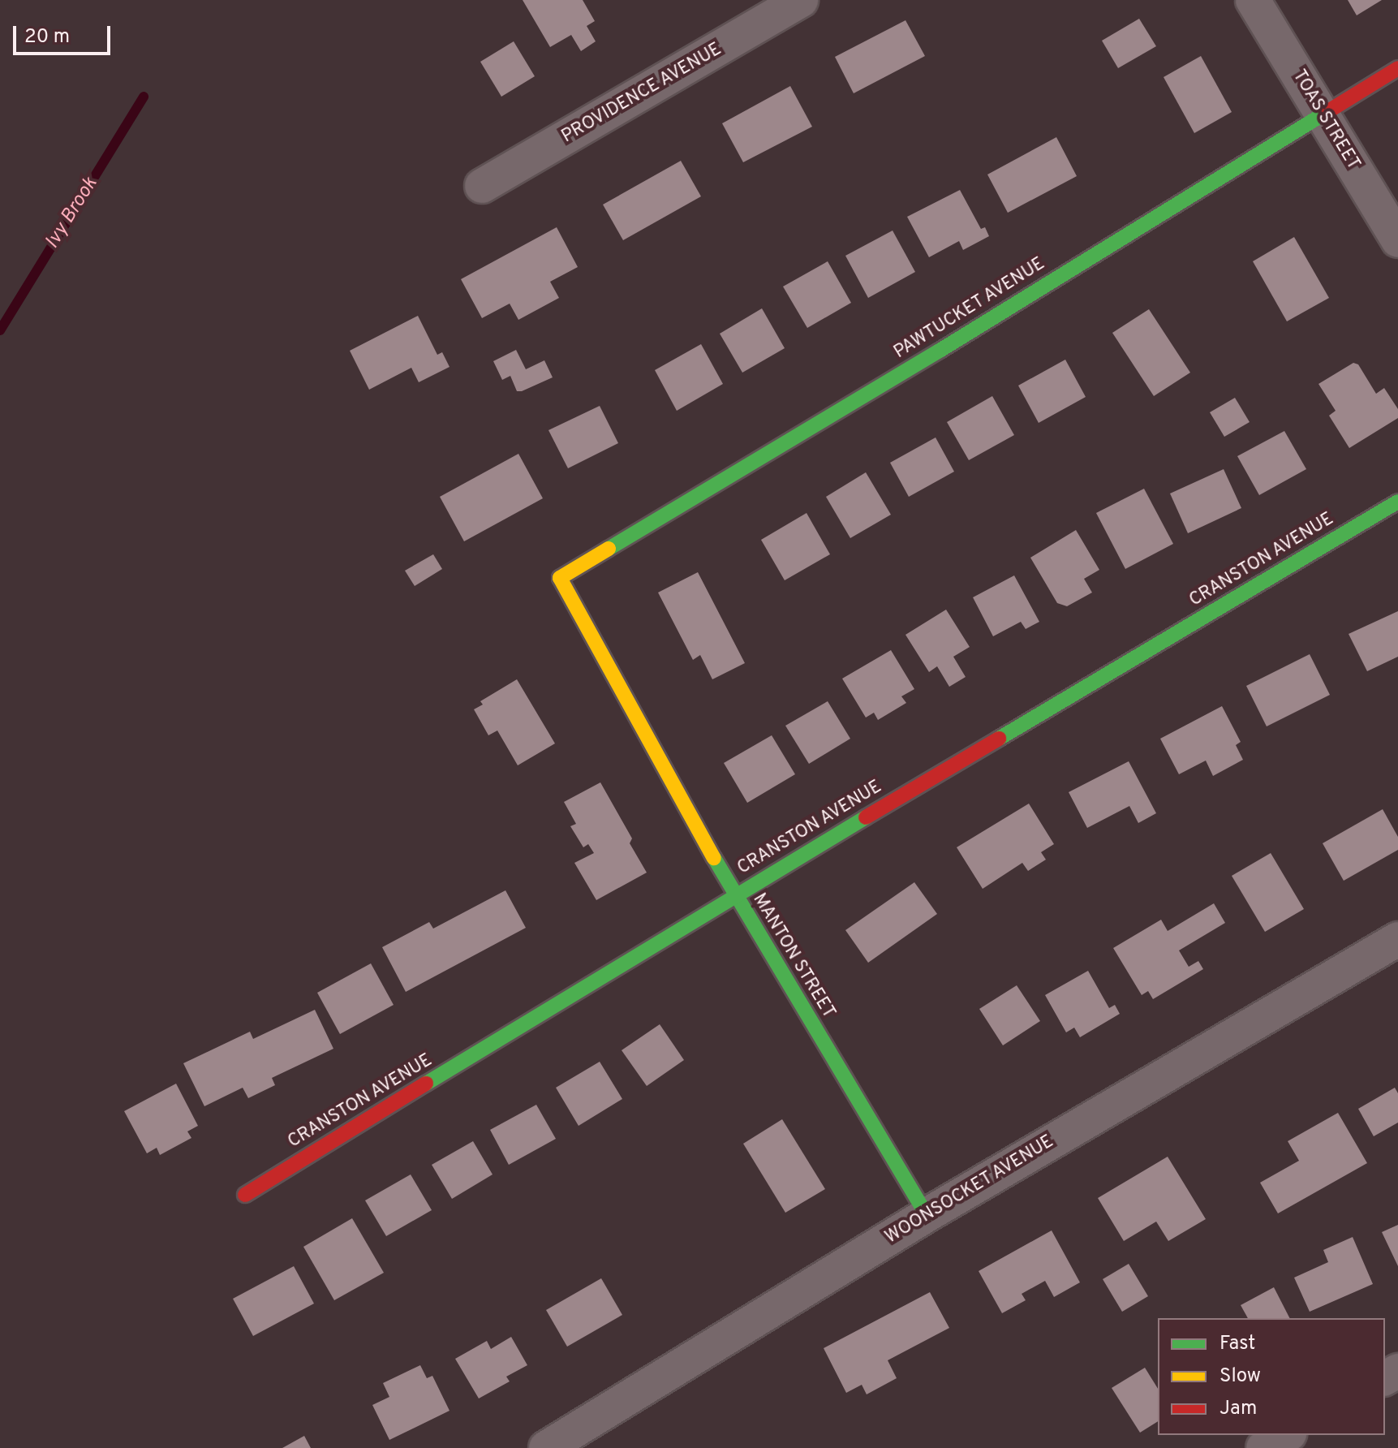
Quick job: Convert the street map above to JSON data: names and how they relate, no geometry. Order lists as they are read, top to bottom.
{
  "streets": {
    "street": [
      "PROVIDENCE AVENUE",
      "TOAS STREET",
      "PAWTUCKET AVENUE",
      "CRANSTON AVENUE",
      "MANTON STREET",
      "WOONSOCKET AVENUE"
    ]
  },
  "crossings": [
    ["TOAS STREET", "PAWTUCKET AVENUE"],
    ["PAWTUCKET AVENUE", "MANTON STREET"],
    ["CRANSTON AVENUE", "MANTON STREET"],
    ["MANTON STREET", "WOONSOCKET AVENUE"]
  ],
  "water": ["Ivy Brook"],
  "legend": ["Fast", "Slow", "Jam"],
  "scale_bar": "20 m"
}
